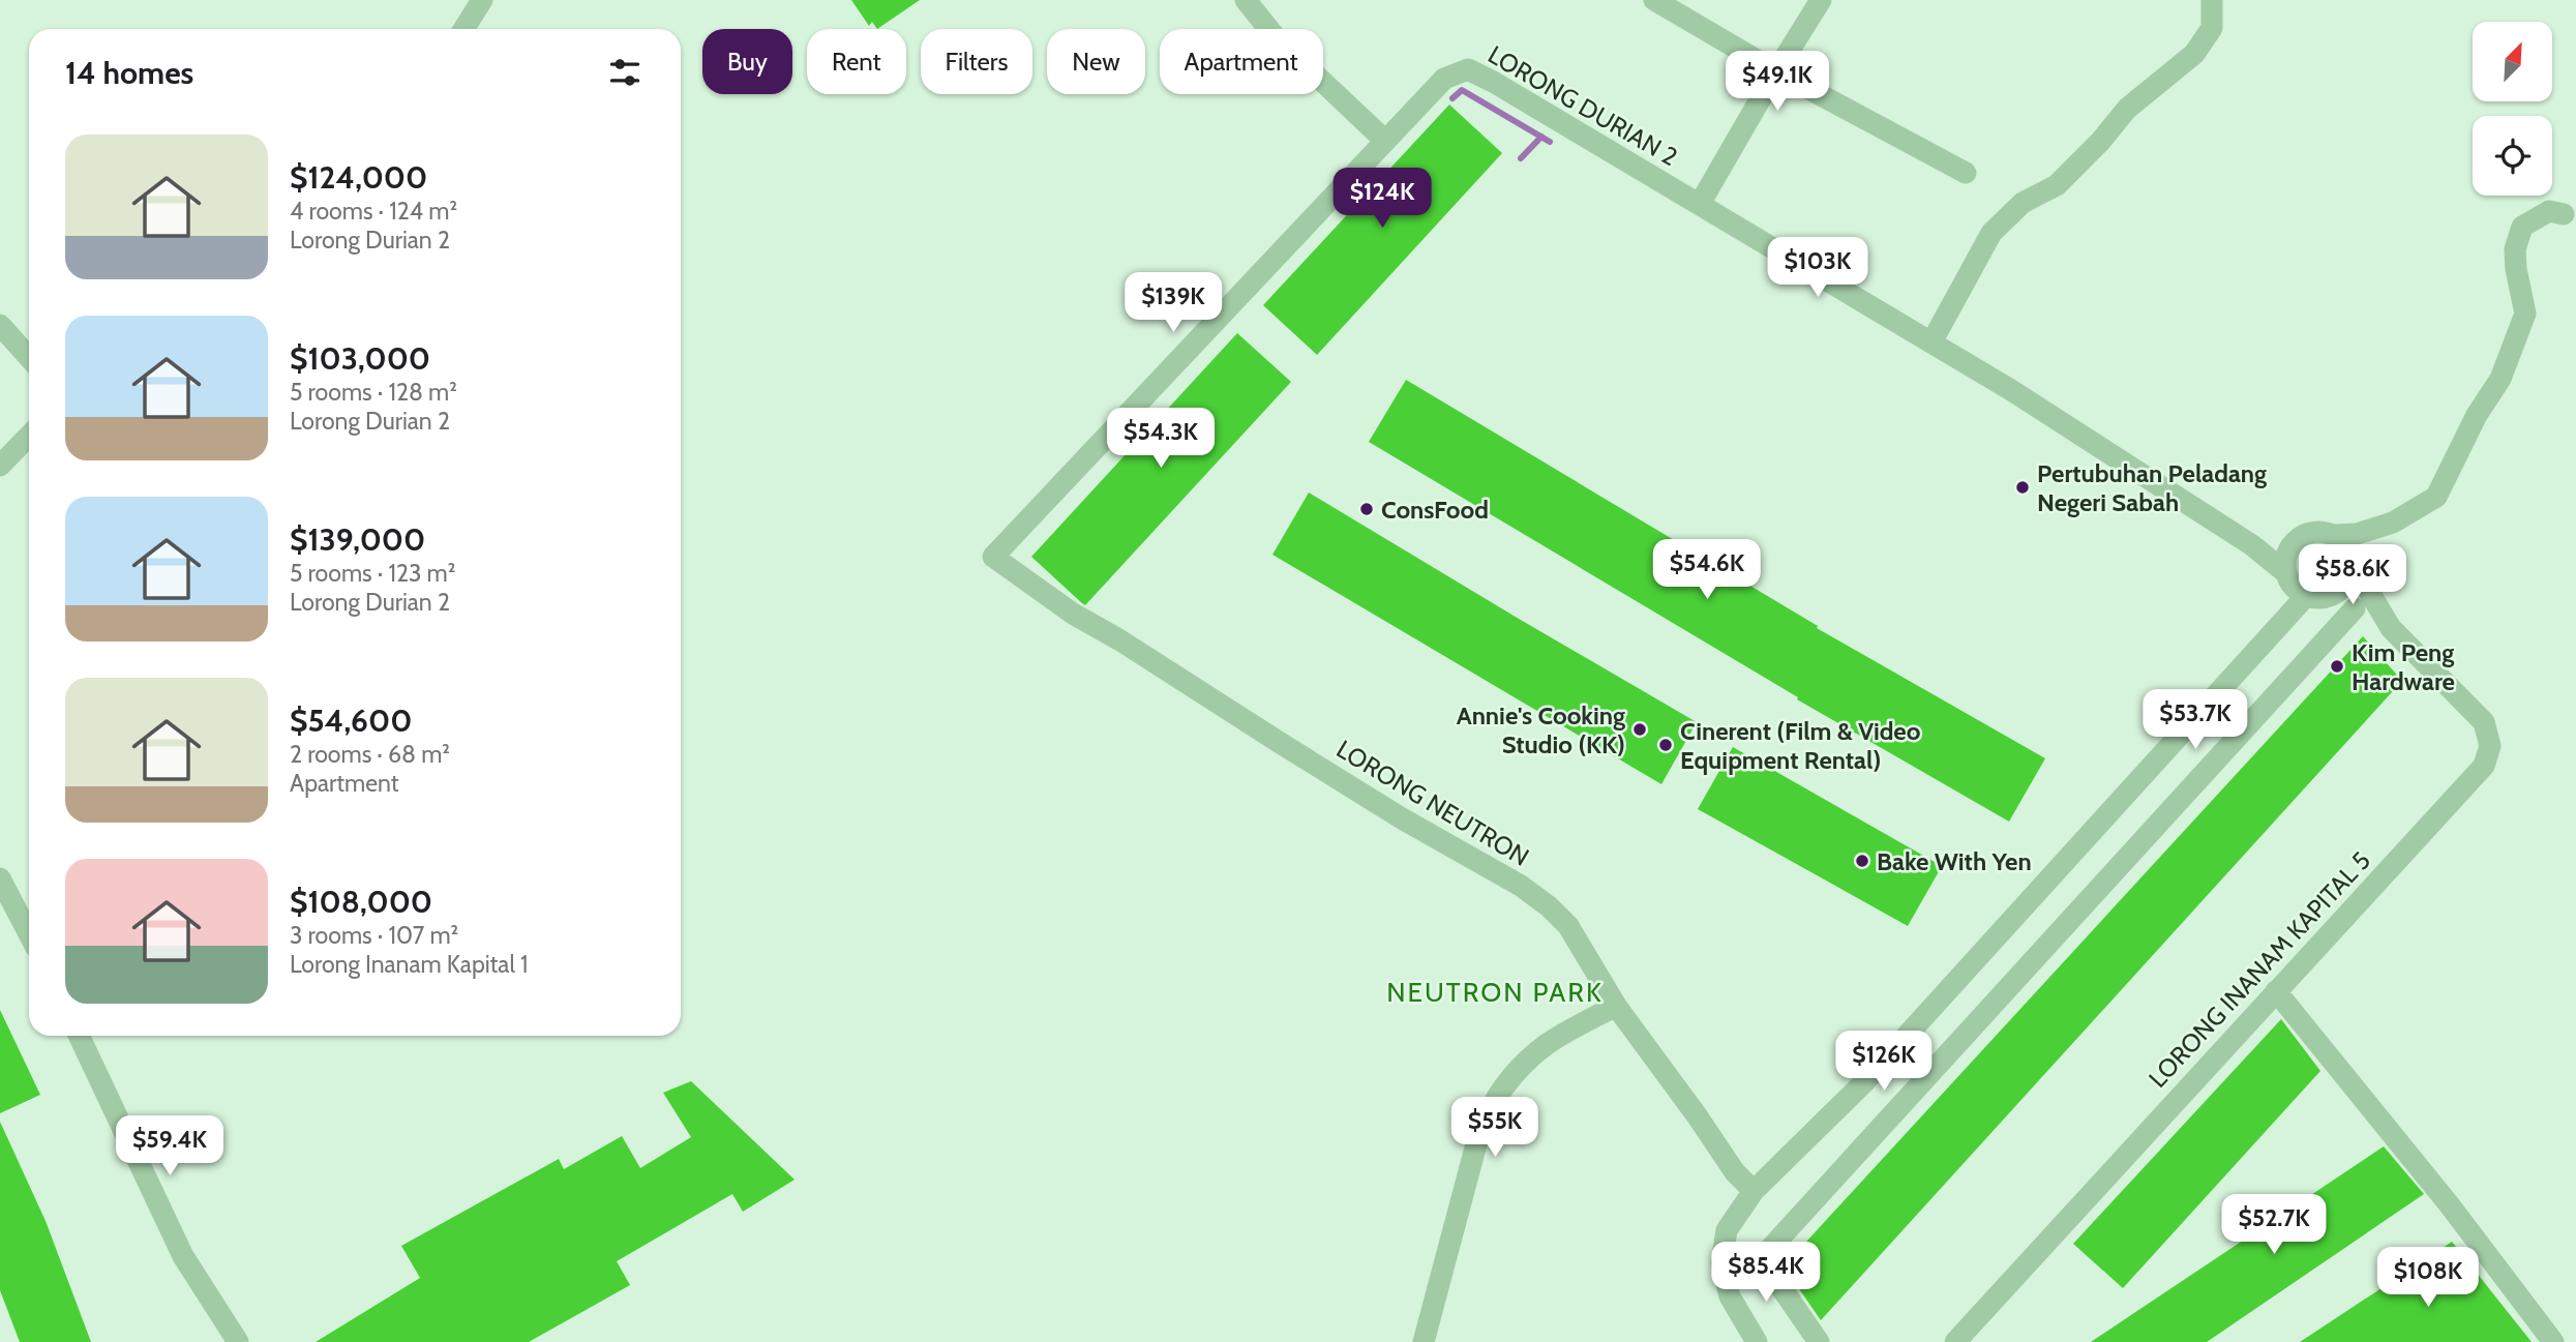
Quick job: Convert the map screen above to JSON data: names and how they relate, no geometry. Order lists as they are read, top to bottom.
{
  "streets": {
    "street": ["LORONG DURIAN 2", "LORONG NEUTRON", "LORONG INANAM KAPITAL 5"]
  },
  "crossings": [
    ["LORONG DURIAN 2", "LORONG NEUTRON"],
    ["LORONG DURIAN 2", "LORONG INANAM KAPITAL 5"]
  ],
  "districts": ["NEUTRON PARK"],
  "places": [
    "Pertubuhan Peladang Negeri Sabah",
    "ConsFood",
    "Kim Peng Hardware",
    "Annie's Cooking Studio (KK)",
    "Cinerent (Film & Video Equipment Rental)",
    "Bake With Yen"
  ],
  "north": "top right",
  "page": {
    "chip": [
      "Buy",
      "Rent",
      "Filters",
      "New",
      "Apartment"
    ],
    "heading": "14 homes",
    "price": [
      "$49.1K",
      "$124K",
      "$103K",
      "$139K",
      "$54.3K",
      "$54.6K",
      "$58.6K",
      "$53.7K",
      "$126K",
      "$55K",
      "$59.4K",
      "$52.7K",
      "$85.4K",
      "$108K"
    ],
    "list": [
      {
        "name": "$124,000",
        "note": "4 rooms · 124 m² · Lorong Durian 2"
      },
      {
        "name": "$103,000",
        "note": "5 rooms · 128 m² · Lorong Durian 2"
      },
      {
        "name": "$139,000",
        "note": "5 rooms · 123 m² · Lorong Durian 2"
      },
      {
        "name": "$54,600",
        "note": "2 rooms · 68 m² · Apartment"
      },
      {
        "name": "$108,000",
        "note": "3 rooms · 107 m² · Lorong Inanam Kapital 1"
      }
    ]
  }
}
